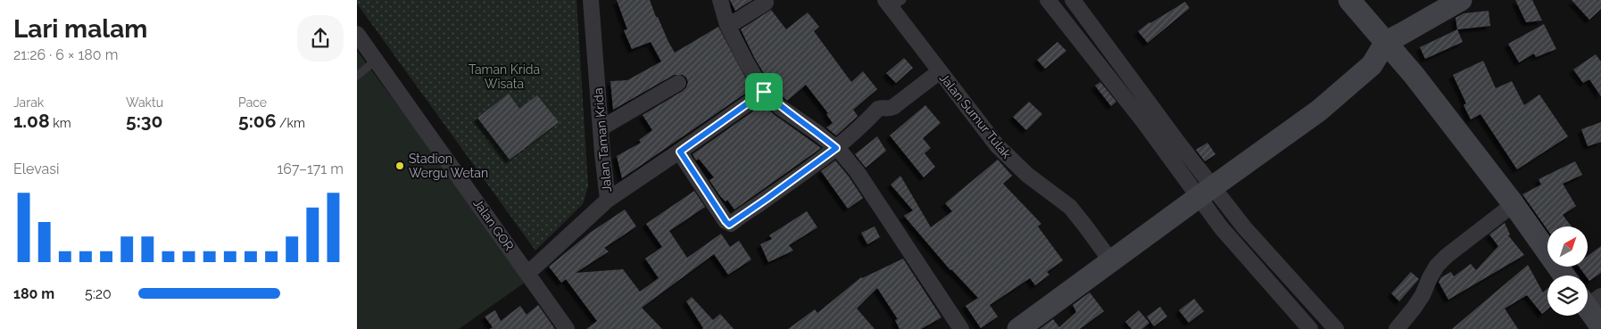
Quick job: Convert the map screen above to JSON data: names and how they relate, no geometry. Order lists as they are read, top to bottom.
{
  "streets": {
    "street": ["Jalan Sumur Tulak", "Jalan Taman Krida", "Jalan GOR"]
  },
  "crossings": [
    ["Jalan Taman Krida", "Jalan GOR"]
  ],
  "parks": ["Taman Krida Wisata"],
  "places": ["Stadion Wergu Wetan"],
  "north": "top right",
  "page": {
    "heading": ["Lari malam", "21:26 · 6 × 180 m"],
    "stats": [
      ["Jarak", "1.08 km"],
      ["Waktu", "5:30"],
      ["Pace", "5:06 /km"]
    ],
    "chart": ["Elevasi", "167–171 m"],
    "list": [
      {
        "name": "180 m",
        "note": "5:20"
      }
    ]
  }
}
